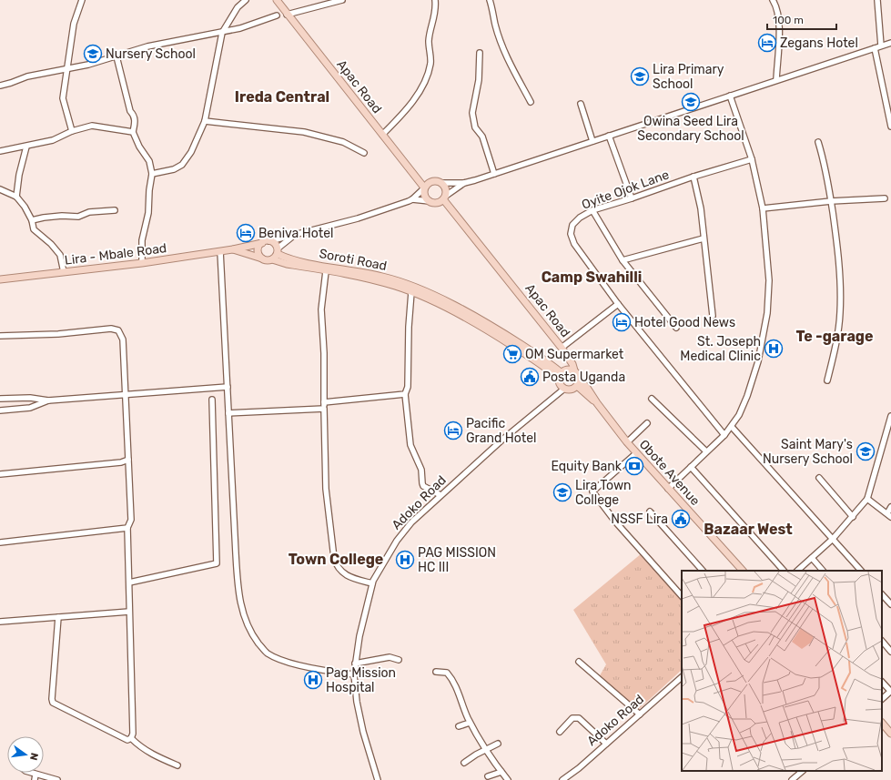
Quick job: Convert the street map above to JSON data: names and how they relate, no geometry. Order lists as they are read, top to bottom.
{
  "streets": {
    "main road": [
      "Apac Road",
      "Lira - Mbale Road",
      "Soroti Road",
      "Obote Avenue"
    ],
    "street": ["Oyite Ojok Lane", "Adoko Road"]
  },
  "crossings": [
    ["Apac Road", "Obote Avenue"],
    ["Apac Road", "Adoko Road"],
    ["Obote Avenue", "Adoko Road"]
  ],
  "districts": [
    "Ireda Central",
    "Camp Swahilli",
    "Te -garage",
    "Bazaar West",
    "Town College"
  ],
  "places": {
    "hotel": [
      "Zegans Hotel",
      "Beniva Hotel",
      "Hotel Good News",
      "Pacific Grand Hotel"
    ],
    "school or university": [
      "Nursery School",
      "Lira Primary School",
      "Owina Seed Lira Secondary School",
      "Saint Mary's Nursery School",
      "Lira Town College"
    ],
    "hospital": ["St. Joseph Medical Clinic", "PAG MISSION HC III", "Pag Mission Hospital"],
    "supermarket": ["OM Supermarket"],
    "public building": ["Posta Uganda", "NSSF Lira"],
    "bank": ["Equity Bank"]
  },
  "scale_bar": "100 m",
  "north": "right"
}
